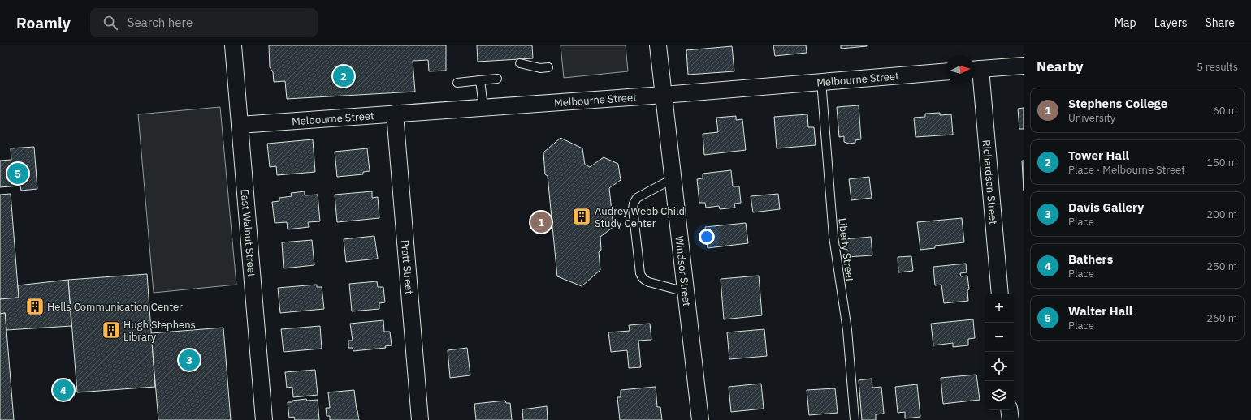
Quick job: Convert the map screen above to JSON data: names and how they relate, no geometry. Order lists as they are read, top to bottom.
{
  "streets": {
    "street": [
      "Melbourne Street",
      "Richardson Street",
      "East Walnut Street",
      "Pratt Street",
      "Windsor Street"
    ],
    "lane": ["Liberty Street"]
  },
  "crossings": [
    ["Melbourne Street", "East Walnut Street"],
    ["Melbourne Street", "Liberty Street"],
    ["Melbourne Street", "Pratt Street"],
    ["Melbourne Street", "Windsor Street"]
  ],
  "places": {
    "building": ["Audrey Webb Child Study Center", "Hells Communication Center", "Hugh Stephens Library"]
  },
  "north": "right",
  "page": {
    "header": "Roamly",
    "search": "Search here",
    "nav": ["Map", "Layers", "Share"],
    "heading": ["Nearby", "5 results"],
    "pins": [
      "2",
      "5",
      "1",
      "3",
      "4"
    ],
    "list": [
      {
        "mark": "1",
        "name": "Stephens College",
        "note": "University",
        "value": "60 m"
      },
      {
        "mark": "2",
        "name": "Tower Hall",
        "note": "Place · Melbourne Street",
        "value": "150 m"
      },
      {
        "mark": "3",
        "name": "Davis Gallery",
        "note": "Place",
        "value": "200 m"
      },
      {
        "mark": "4",
        "name": "Bathers",
        "note": "Place",
        "value": "250 m"
      },
      {
        "mark": "5",
        "name": "Walter Hall",
        "note": "Place",
        "value": "260 m"
      }
    ],
    "map_buttons": ["+", "−"]
  }
}
